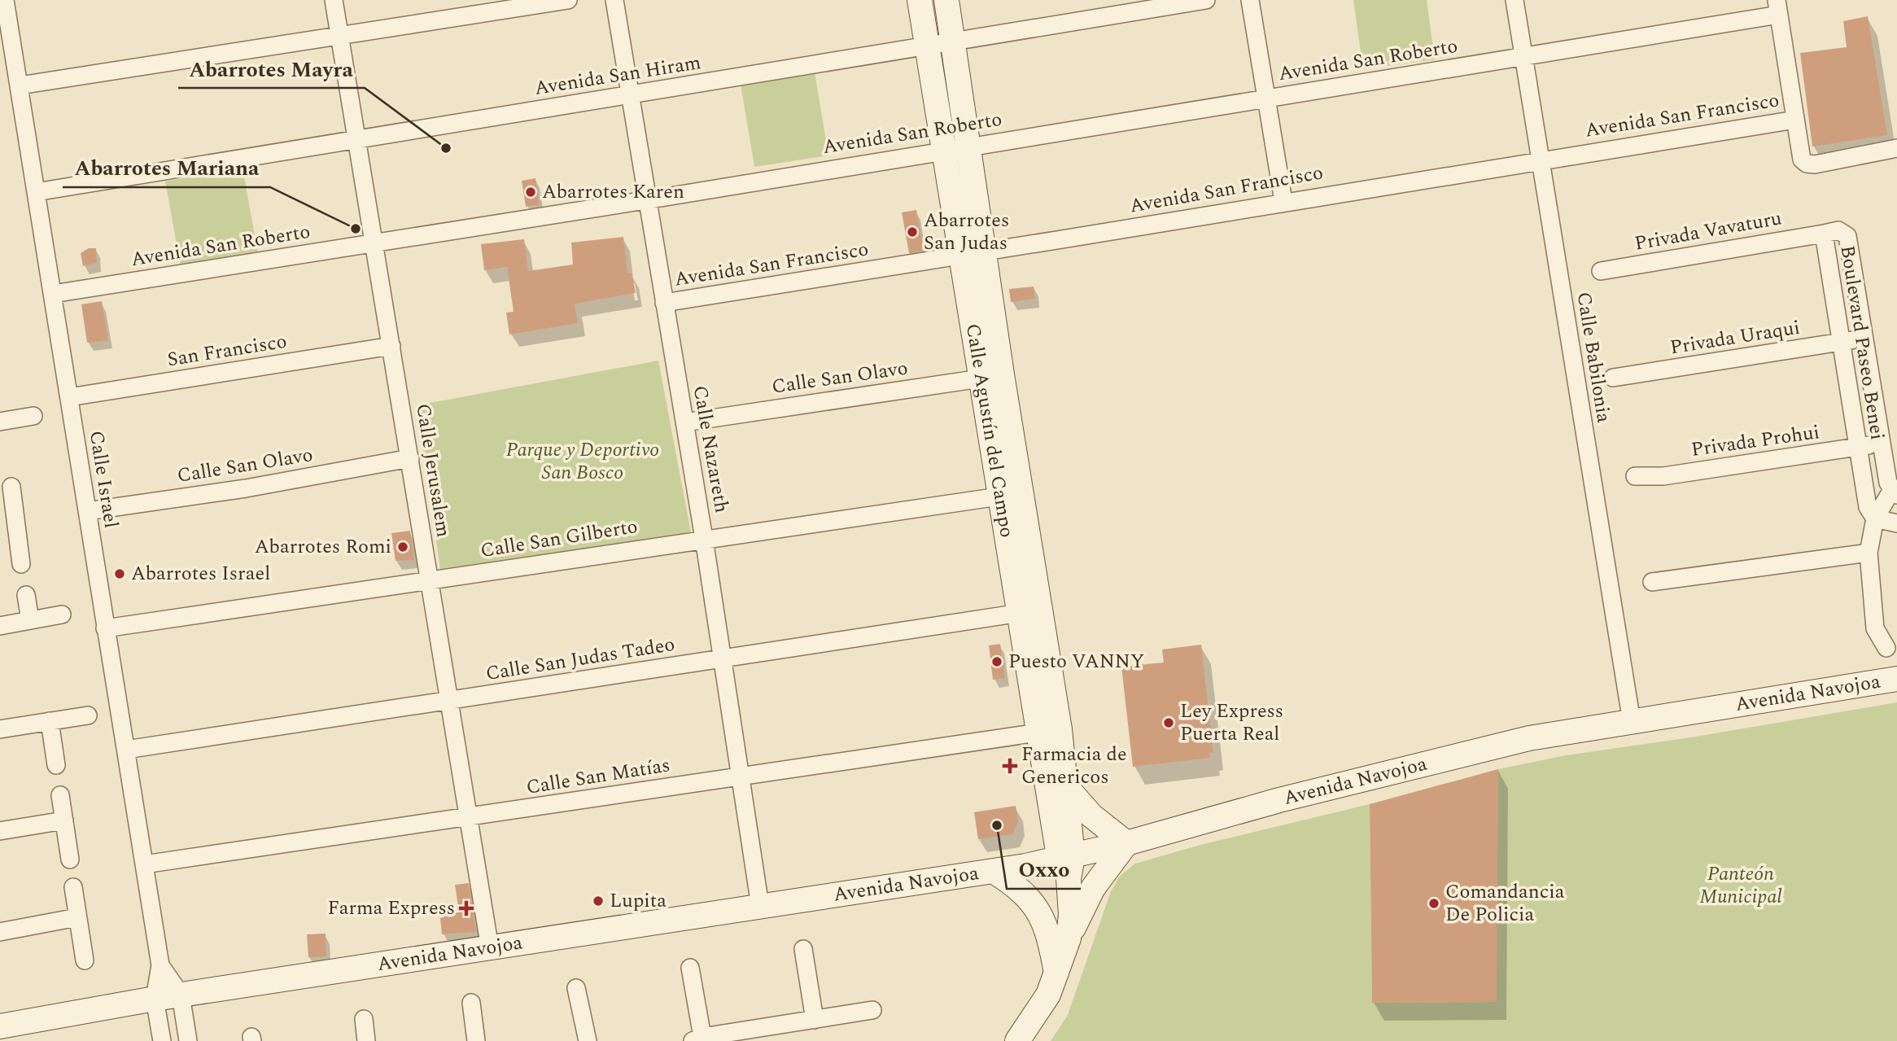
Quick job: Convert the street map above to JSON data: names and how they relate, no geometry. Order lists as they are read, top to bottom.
{
  "streets": {
    "street": [
      "Avenida San Roberto",
      "Avenida San Hiram",
      "Avenida San Francisco",
      "Privada Vavaturu",
      "Privada Uraqui",
      "Boulevard Paseo Benei",
      "San Francisco",
      "Calle Babilonia",
      "Calle San Olavo",
      "Calle Agustín del Campo",
      "Privada Prohui",
      "Calle Nazareth",
      "Calle Jerusalem",
      "Calle Israel",
      "Calle San Gilberto",
      "Calle San Judas Tadeo",
      "Avenida Navojoa",
      "Calle San Matías"
    ]
  },
  "crossings": [
    ["Avenida San Roberto", "Calle Babilonia"],
    ["Avenida San Roberto", "Calle Agustín del Campo"],
    ["Avenida San Roberto", "Calle Nazareth"],
    ["Avenida San Roberto", "Calle Jerusalem"],
    ["Avenida San Roberto", "Calle Israel"],
    ["Avenida San Hiram", "Calle Agustín del Campo"],
    ["Avenida San Hiram", "Calle Nazareth"],
    ["Avenida San Hiram", "Calle Jerusalem"],
    ["Avenida San Hiram", "Calle Israel"],
    ["Avenida San Francisco", "Calle Babilonia"],
    ["Avenida San Francisco", "Calle Agustín del Campo"],
    ["Avenida San Francisco", "Calle Nazareth"],
    ["Privada Vavaturu", "Boulevard Paseo Benei"],
    ["Privada Uraqui", "Boulevard Paseo Benei"],
    ["Boulevard Paseo Benei", "Privada Prohui"],
    ["San Francisco", "Calle Jerusalem"],
    ["San Francisco", "Calle Israel"],
    ["Calle Babilonia", "Avenida Navojoa"],
    ["Calle San Olavo", "Calle Agustín del Campo"],
    ["Calle San Olavo", "Calle Nazareth"],
    ["Calle San Olavo", "Calle Jerusalem"],
    ["Calle San Olavo", "Calle Israel"],
    ["Calle Agustín del Campo", "Calle San Gilberto"],
    ["Calle Agustín del Campo", "Calle San Judas Tadeo"],
    ["Calle Agustín del Campo", "Avenida Navojoa"],
    ["Calle Agustín del Campo", "Calle San Matías"],
    ["Calle Nazareth", "Calle San Gilberto"],
    ["Calle Nazareth", "Calle San Judas Tadeo"],
    ["Calle Nazareth", "Avenida Navojoa"],
    ["Calle Nazareth", "Calle San Matías"],
    ["Calle Jerusalem", "Calle San Gilberto"],
    ["Calle Jerusalem", "Calle San Judas Tadeo"],
    ["Calle Jerusalem", "Avenida Navojoa"],
    ["Calle Jerusalem", "Calle San Matías"],
    ["Calle Israel", "Calle San Gilberto"],
    ["Calle Israel", "Calle San Judas Tadeo"],
    ["Calle Israel", "Avenida Navojoa"],
    ["Calle Israel", "Calle San Matías"]
  ],
  "parks": ["Parque y Deportivo San Bosco", "Panteón Municipal"],
  "places": {
    "other": [
      "Abarrotes Mayra",
      "Abarrotes Karen",
      "Abarrotes Mariana",
      "Abarrotes San Judas",
      "Abarrotes Romi",
      "Abarrotes Israel",
      "Puesto VANNY",
      "Ley Express Puerta Real",
      "Oxxo",
      "Lupita",
      "Comandancia De Policia"
    ],
    "health": ["Farmacia de Genericos", "Farma Express"]
  }
}
